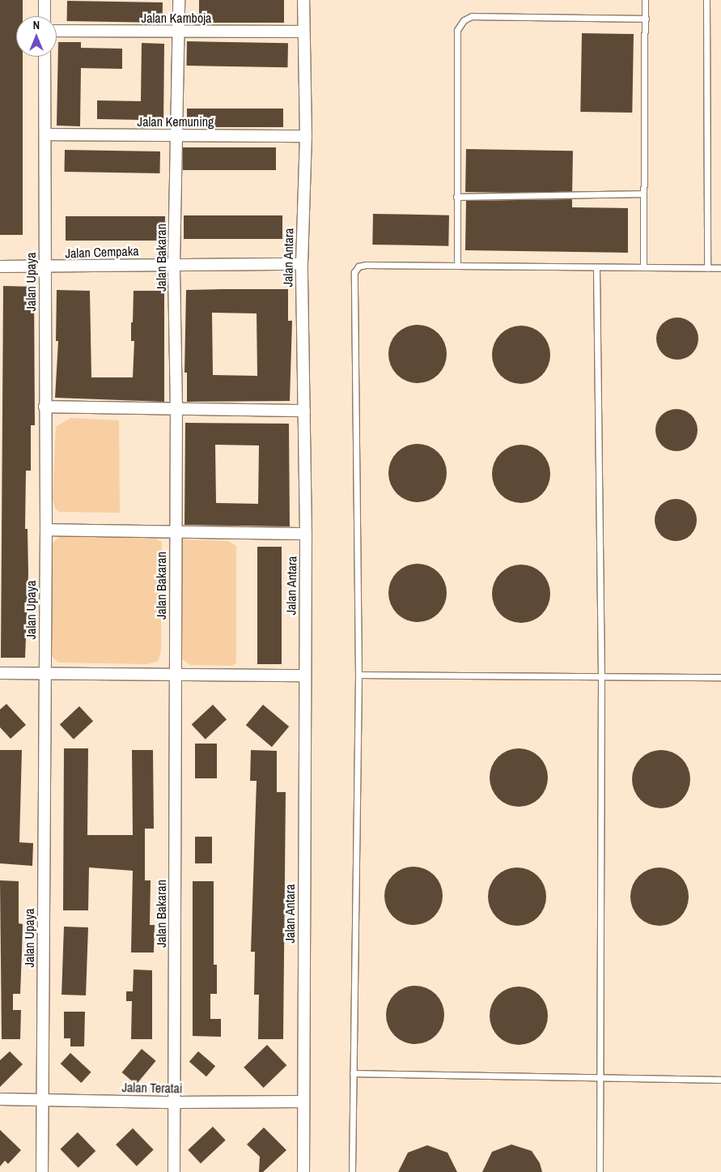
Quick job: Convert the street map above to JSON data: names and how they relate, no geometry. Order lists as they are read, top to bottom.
{
  "streets": {
    "street": [
      "Jalan Kamboja",
      "Jalan Kemuning",
      "Jalan Cempaka",
      "Jalan Bakaran",
      "Jalan Antara",
      "Jalan Upaya",
      "Jalan Teratai"
    ]
  },
  "crossings": [
    ["Jalan Kamboja", "Jalan Bakaran"],
    ["Jalan Kamboja", "Jalan Antara"],
    ["Jalan Kemuning", "Jalan Bakaran"],
    ["Jalan Kemuning", "Jalan Antara"],
    ["Jalan Kemuning", "Jalan Upaya"],
    ["Jalan Cempaka", "Jalan Bakaran"],
    ["Jalan Cempaka", "Jalan Antara"],
    ["Jalan Cempaka", "Jalan Upaya"],
    ["Jalan Bakaran", "Jalan Teratai"],
    ["Jalan Antara", "Jalan Teratai"],
    ["Jalan Upaya", "Jalan Teratai"]
  ],
  "north": "top"
}
